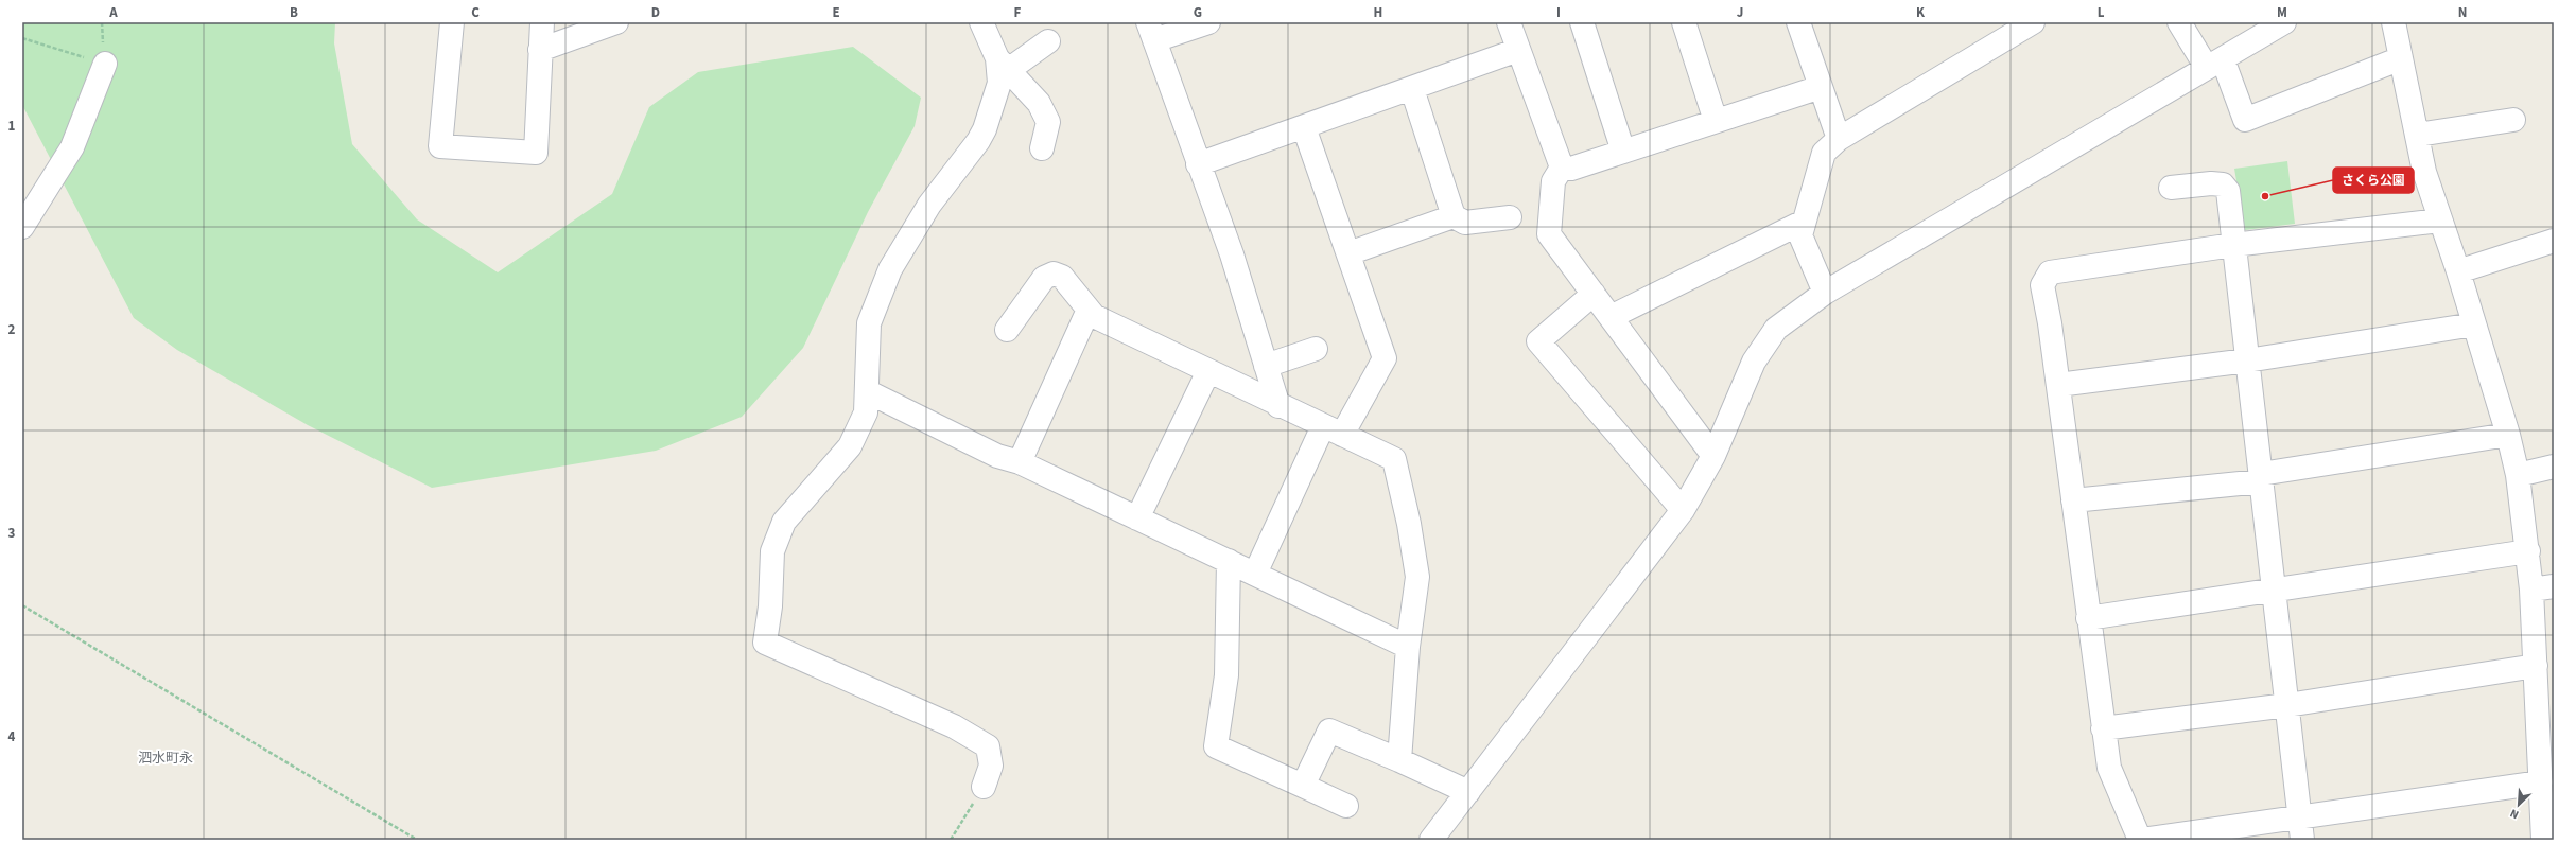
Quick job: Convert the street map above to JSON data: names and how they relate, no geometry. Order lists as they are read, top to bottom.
{
  "districts": ["泗水町永"],
  "places": ["さくら公園"],
  "north": "bottom left",
  "grid": {
    "columns": [
      "A",
      "B",
      "C",
      "D",
      "E",
      "F",
      "G",
      "H",
      "I",
      "J",
      "K",
      "L",
      "M",
      "N"
    ],
    "rows": [
      "1",
      "2",
      "3",
      "4"
    ]
  }
}
